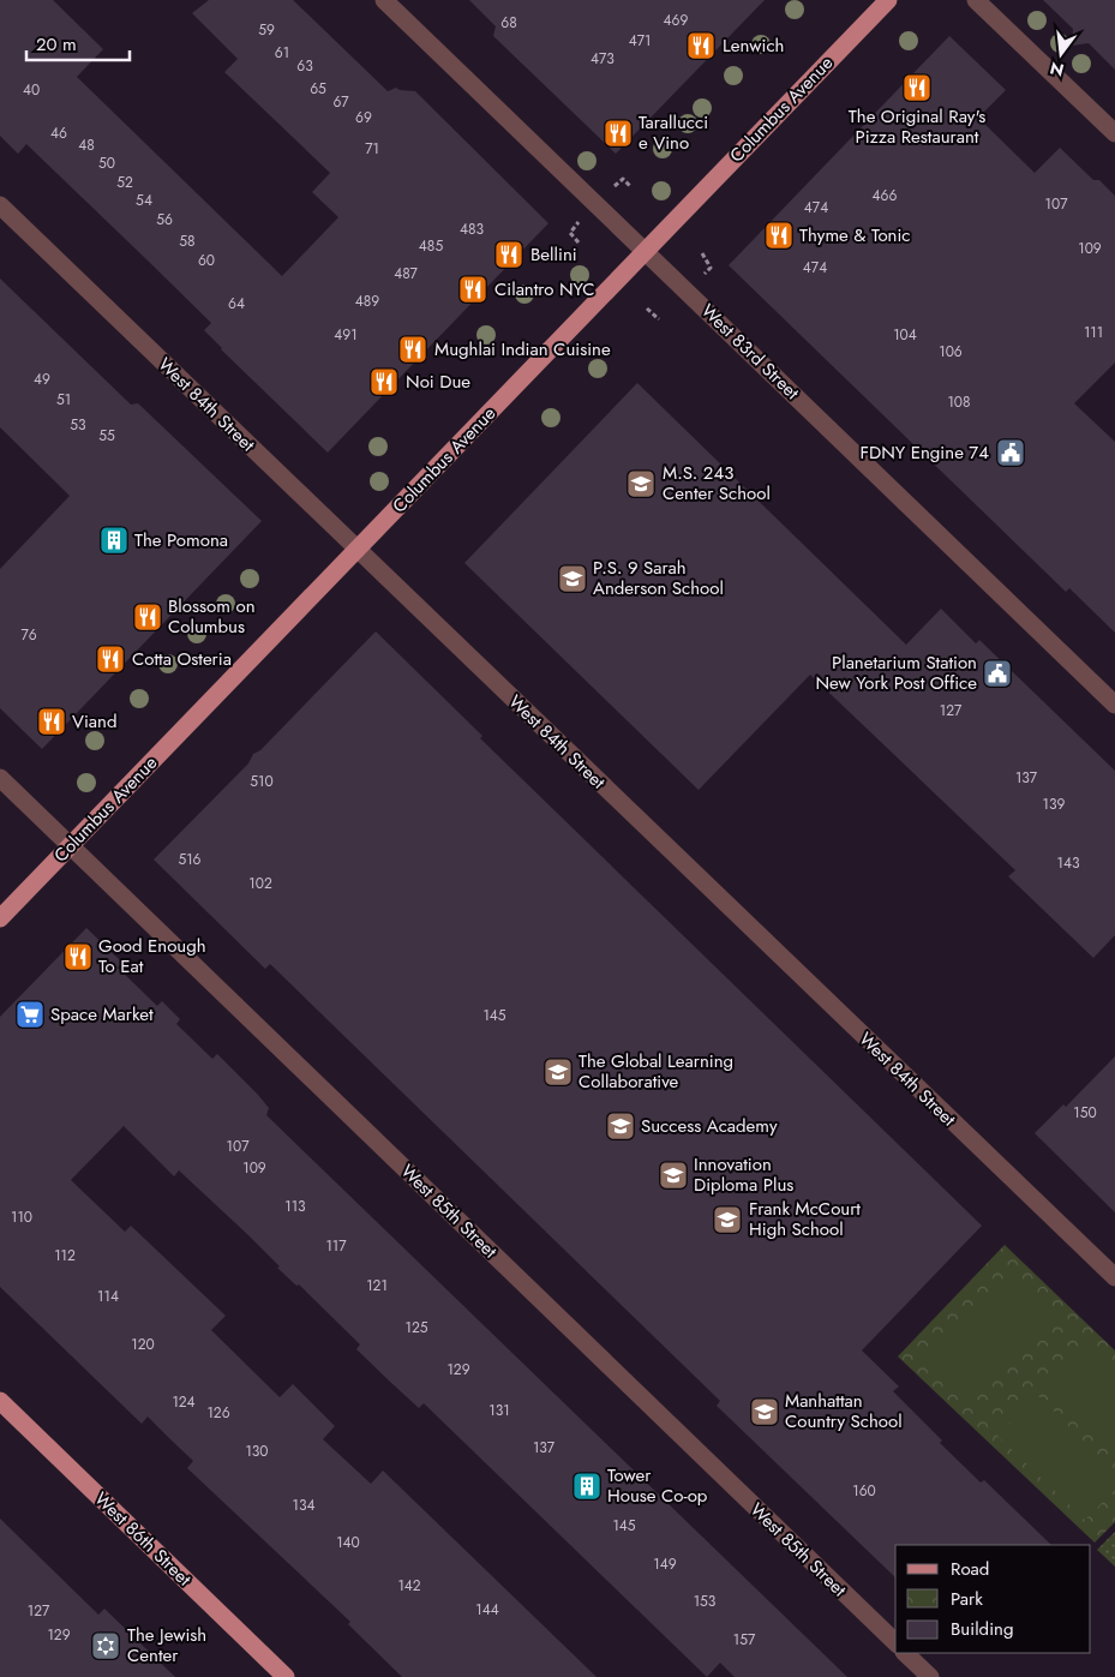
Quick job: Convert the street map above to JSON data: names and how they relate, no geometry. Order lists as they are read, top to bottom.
{
  "streets": {
    "main road": ["Columbus Avenue", "West 86th Street"],
    "street": ["West 83rd Street", "West 84th Street", "West 85th Street"]
  },
  "crossings": [
    ["Columbus Avenue", "West 83rd Street"],
    ["Columbus Avenue", "West 84th Street"],
    ["Columbus Avenue", "West 85th Street"]
  ],
  "places": {
    "restaurant": [
      "Lenwich",
      "The Original Ray's Pizza Restaurant",
      "Tarallucci e Vino",
      "Thyme & Tonic",
      "Bellini",
      "Cilantro NYC",
      "Mughlai Indian Cuisine",
      "Noi Due",
      "Blossom on Columbus",
      "Cotta Osteria",
      "Viand",
      "Good Enough To Eat"
    ],
    "public building": ["FDNY Engine 74", "Planetarium Station New York Post Office"],
    "school or university": [
      "M.S. 243 Center School",
      "P.S. 9 Sarah Anderson School",
      "The Global Learning Collaborative",
      "Success Academy",
      "Innovation Diploma Plus",
      "Frank McCourt High School",
      "Manhattan Country School"
    ],
    "building": ["The Pomona", "Tower House Co-op"],
    "supermarket": ["Space Market"],
    "synagogue": ["The Jewish Center"]
  },
  "house_numbers": [
    "469",
    "68",
    "59",
    "471",
    "61",
    "473",
    "63",
    "65",
    "40",
    "67",
    "69",
    "46",
    "48",
    "71",
    "50",
    "52",
    "466",
    "54",
    "107",
    "474",
    "56",
    "483",
    "58",
    "485",
    "109",
    "60",
    "474",
    "487",
    "489",
    "64",
    "111",
    "491",
    "104",
    "106",
    "49",
    "51",
    "108",
    "53",
    "55",
    "76",
    "127",
    "137",
    "510",
    "139",
    "516",
    "143",
    "102",
    "145",
    "150",
    "107",
    "109",
    "113",
    "110",
    "117",
    "112",
    "121",
    "114",
    "125",
    "120",
    "129",
    "124",
    "131",
    "126",
    "137",
    "130",
    "160",
    "134",
    "145",
    "140",
    "149",
    "142",
    "153",
    "144",
    "127",
    "129",
    "157"
  ],
  "legend": ["Road", "Park", "Building"],
  "scale_bar": "20 m",
  "north": "bottom"
}
